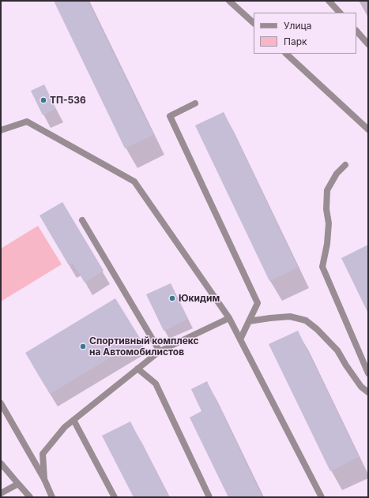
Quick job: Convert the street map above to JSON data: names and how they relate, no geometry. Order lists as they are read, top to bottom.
{
  "places": ["ТП-536", "Юкидим", "Спортивный комплекс на Автомобилистов"],
  "legend": ["Улица", "Парк"]
}
